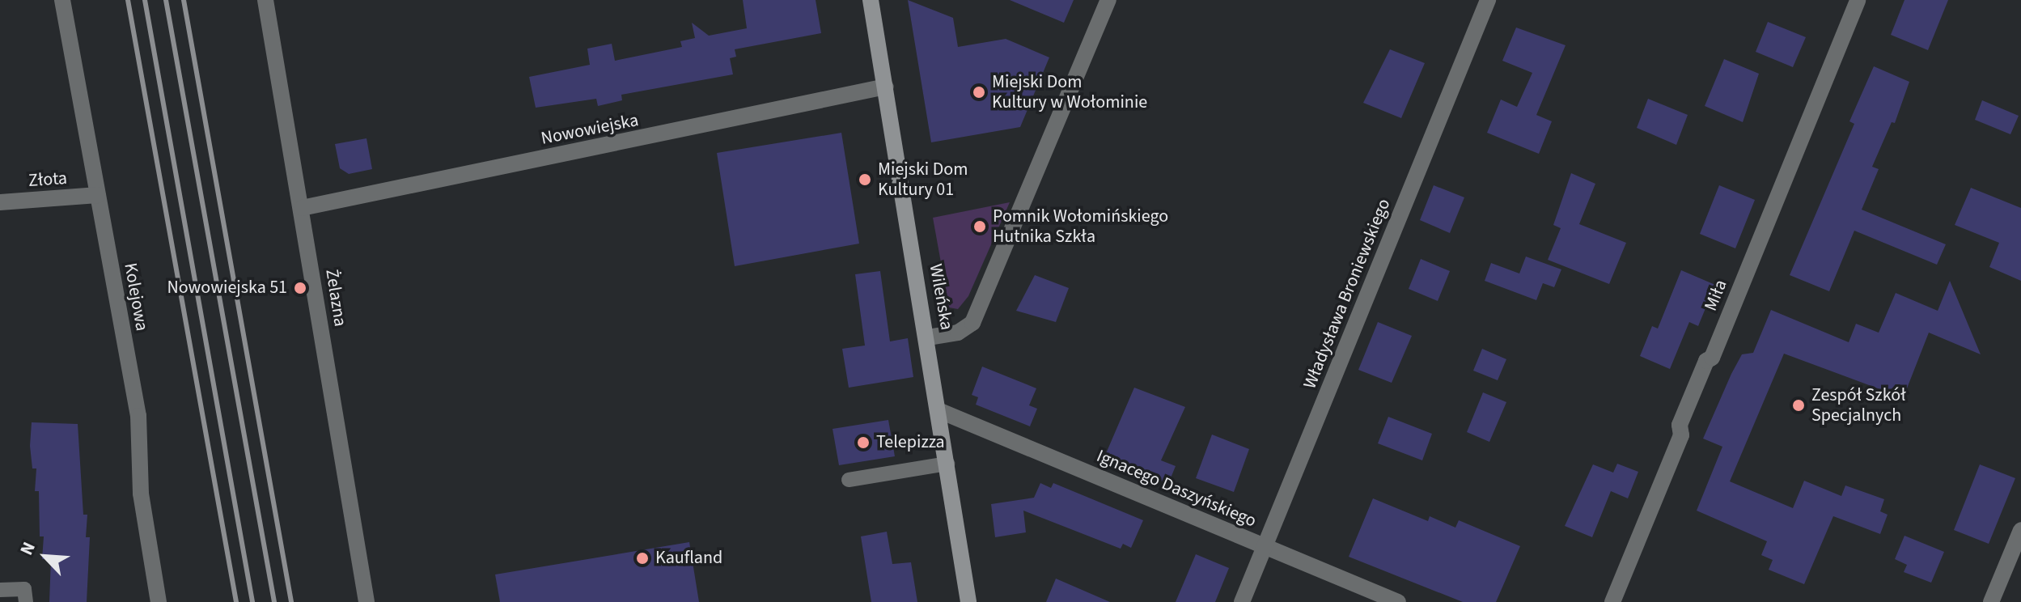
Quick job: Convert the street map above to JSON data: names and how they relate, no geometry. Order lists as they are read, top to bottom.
{
  "streets": {
    "street": [
      "Nowowiejska",
      "Złota",
      "Władysława Broniewskiego",
      "Miła",
      "Kolejowa",
      "Wileńska",
      "Żelazna",
      "Ignacego Daszyńskiego"
    ]
  },
  "crossings": [
    ["Nowowiejska", "Wileńska"],
    ["Nowowiejska", "Żelazna"],
    ["Złota", "Kolejowa"],
    ["Władysława Broniewskiego", "Ignacego Daszyńskiego"],
    ["Wileńska", "Ignacego Daszyńskiego"]
  ],
  "places": [
    "Miejski Dom Kultury w Wołominie",
    "Miejski Dom Kultury 01",
    "Pomnik Wołomińskiego Hutnika Szkła",
    "Nowowiejska 51",
    "Zespół Szkół Specjalnych",
    "Telepizza",
    "Kaufland"
  ],
  "north": "top left"
}
